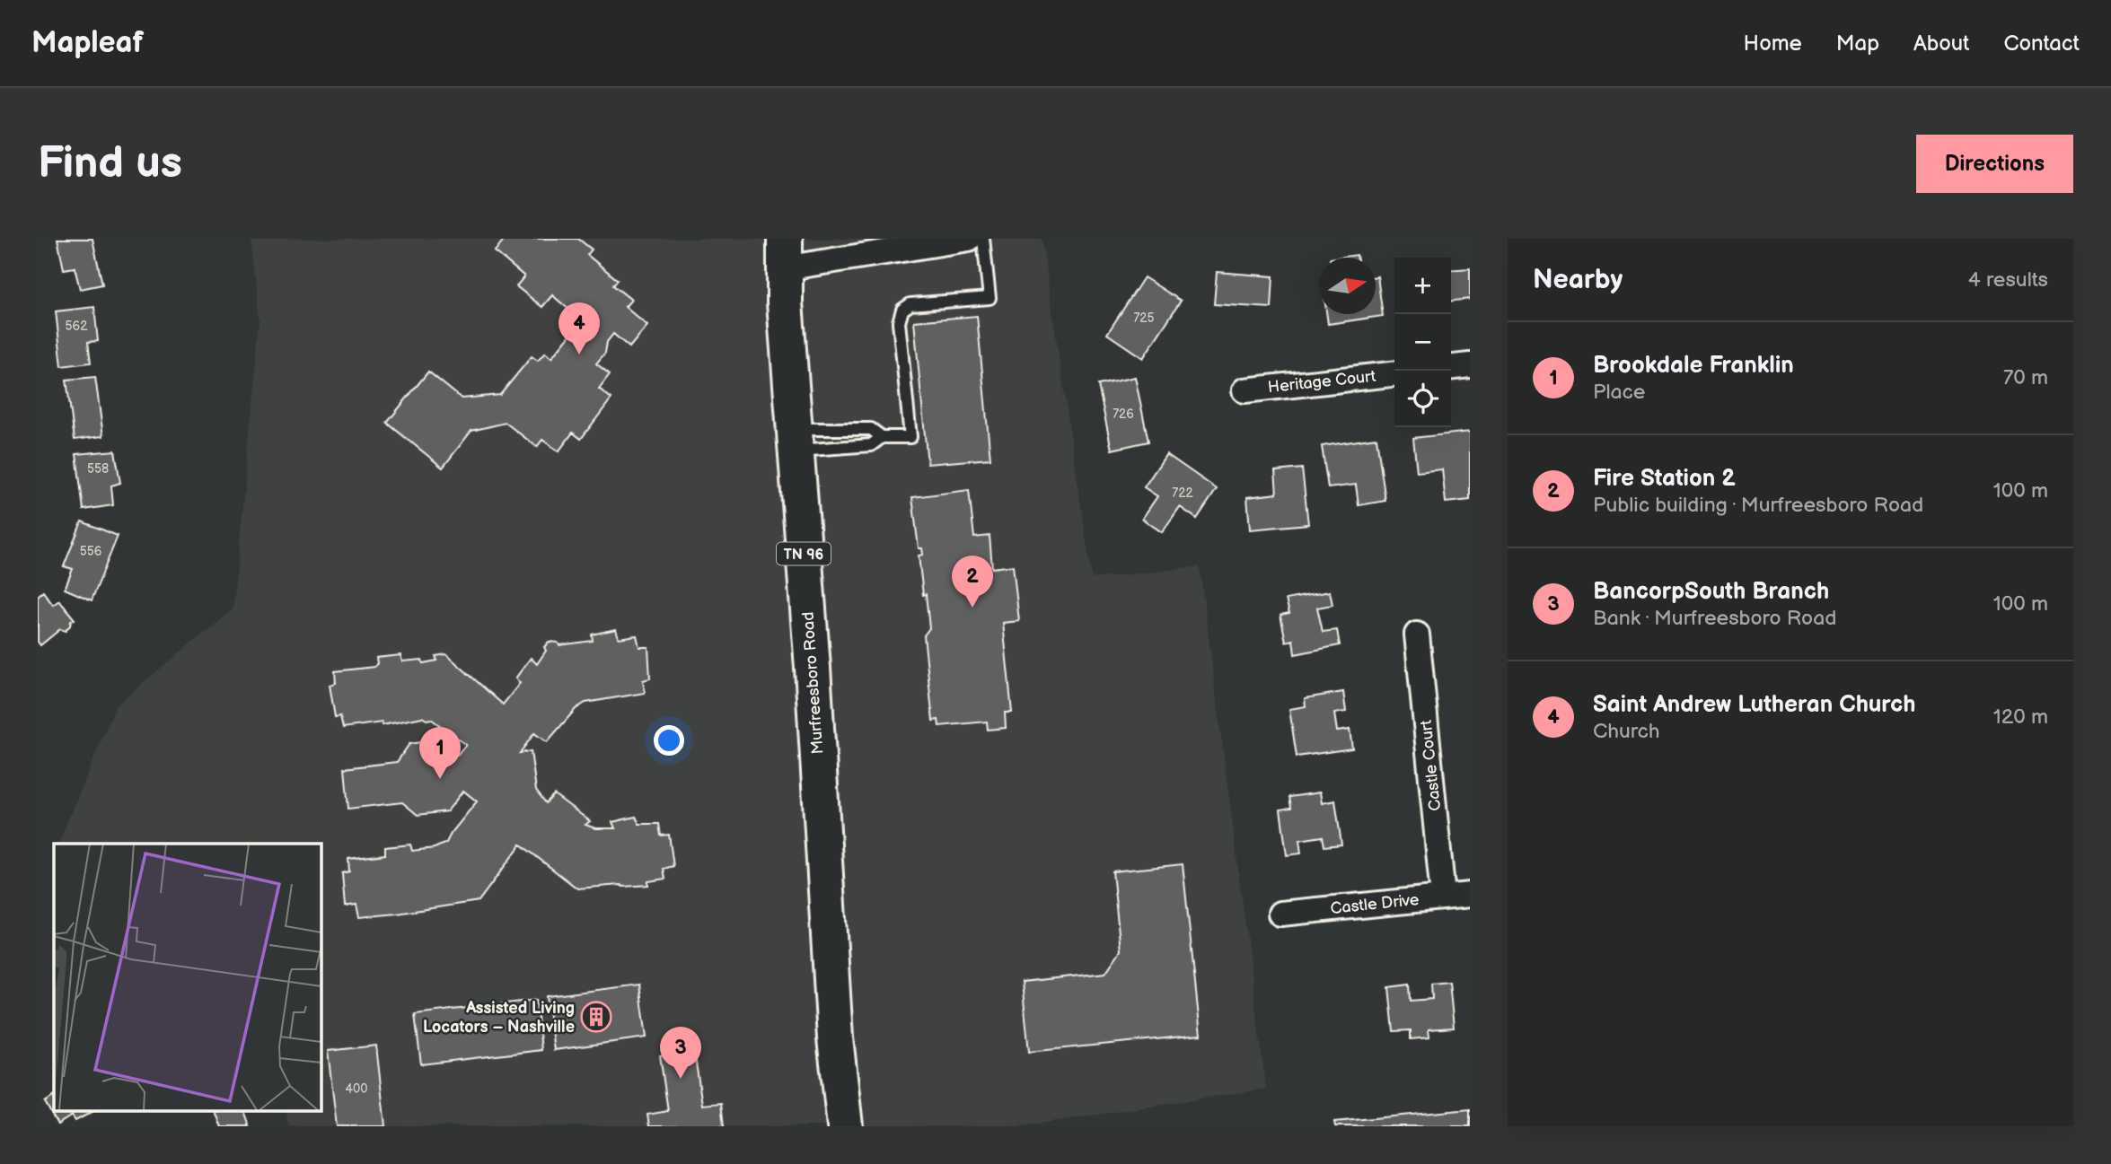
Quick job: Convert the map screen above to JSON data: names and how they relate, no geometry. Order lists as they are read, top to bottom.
{
  "streets": {
    "highway": ["TN 96", "Murfreesboro Road"],
    "street": ["Heritage Court", "Castle Court", "Castle Drive"]
  },
  "crossings": [
    ["Castle Court", "Castle Drive"]
  ],
  "places": {
    "building": ["Assisted Living Locators – Nashville"]
  },
  "house_numbers": [
    "725",
    "562",
    "726",
    "558",
    "722",
    "556",
    "400"
  ],
  "north": "right",
  "page": {
    "header": "Mapleaf",
    "nav": [
      "Home",
      "Map",
      "About",
      "Contact"
    ],
    "buttons": "Directions",
    "title": "Find us",
    "heading": ["Nearby", "4 results"],
    "map_buttons": ["+", "−"],
    "pins": [
      "4",
      "2",
      "1",
      "3"
    ],
    "list": [
      {
        "mark": "1",
        "name": "Brookdale Franklin",
        "note": "Place",
        "value": "70 m"
      },
      {
        "mark": "2",
        "name": "Fire Station 2",
        "note": "Public building · Murfreesboro Road",
        "value": "100 m"
      },
      {
        "mark": "3",
        "name": "BancorpSouth Branch",
        "note": "Bank · Murfreesboro Road",
        "value": "100 m"
      },
      {
        "mark": "4",
        "name": "Saint Andrew Lutheran Church",
        "note": "Church",
        "value": "120 m"
      }
    ]
  }
}
